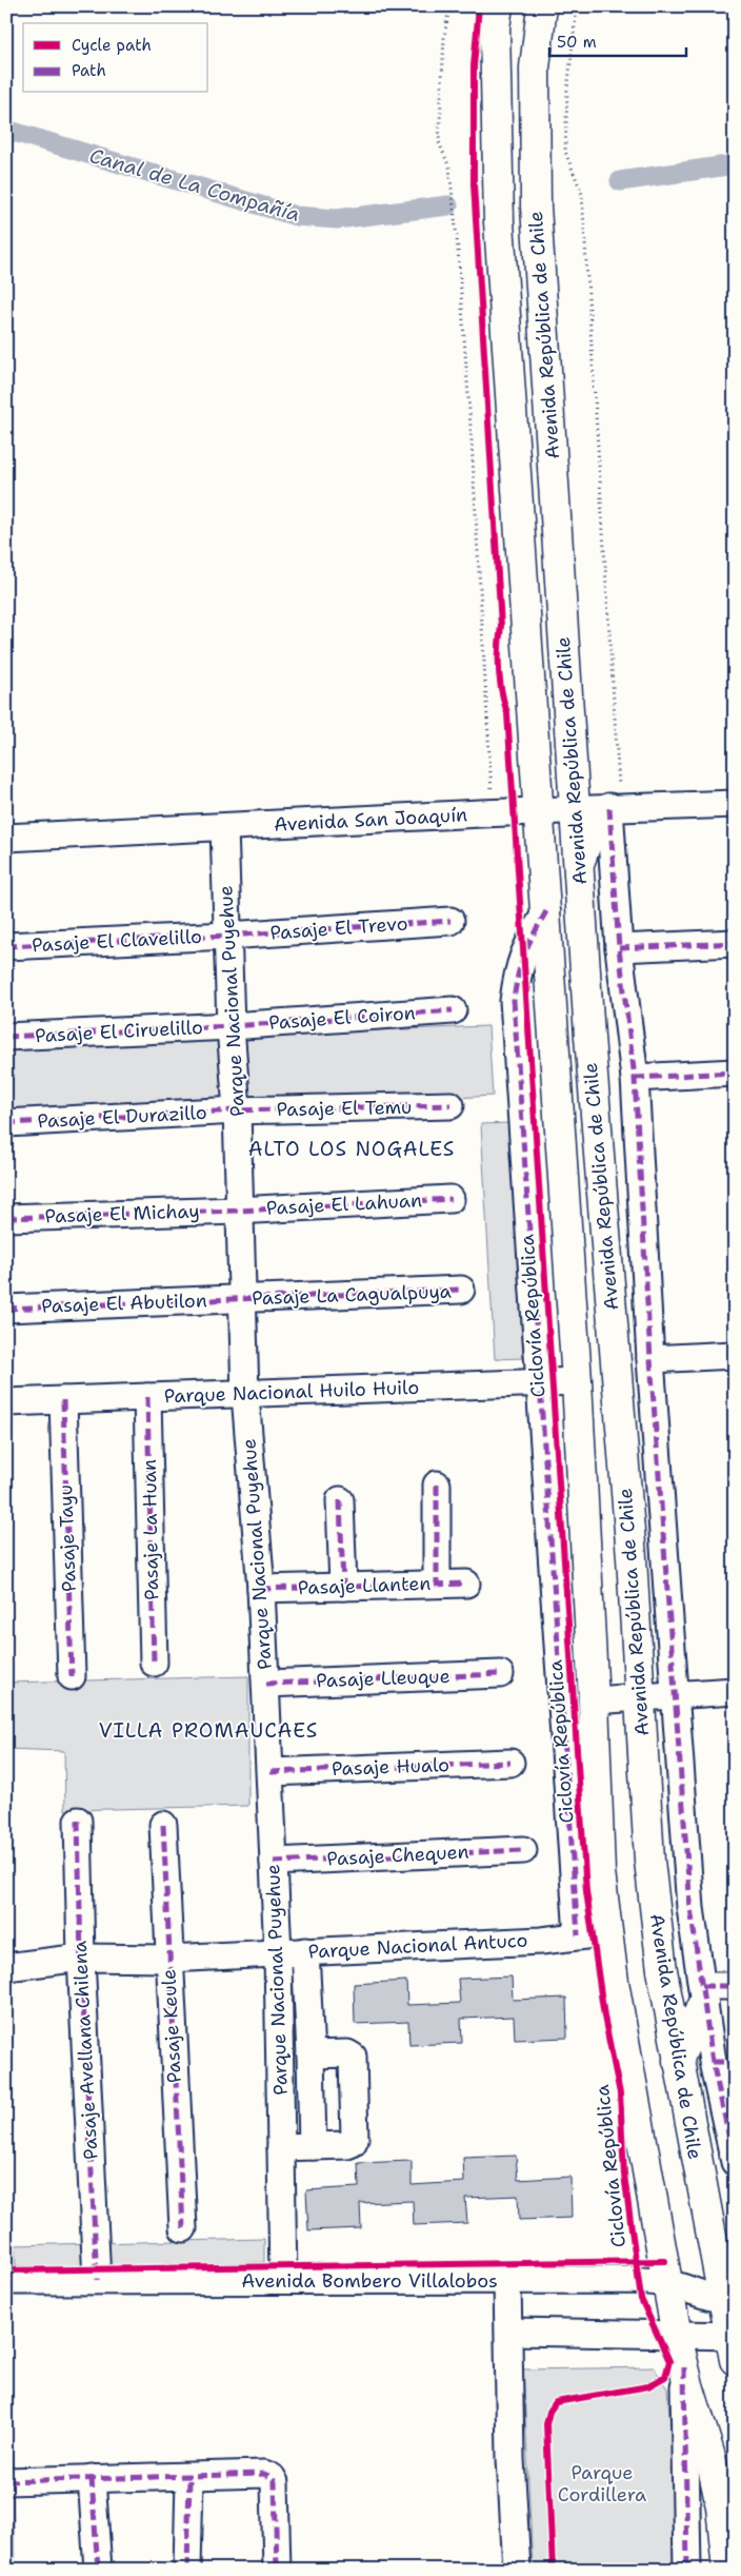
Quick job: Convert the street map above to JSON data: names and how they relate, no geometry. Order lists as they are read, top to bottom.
{
  "streets": {
    "main road": ["Avenida República de Chile"],
    "street": [
      "Avenida San Joaquín",
      "Pasaje El Trevo",
      "Pasaje El Clavelillo",
      "Parque Nacional Puyehue",
      "Pasaje El Coiron",
      "Pasaje El Ciruelillo",
      "Pasaje El Temu",
      "Pasaje El Durazillo",
      "Pasaje El Lahuan",
      "Pasaje El Michay",
      "Pasaje La Cagualpuya",
      "Pasaje El Abutilon",
      "Parque Nacional Huilo Huilo",
      "Pasaje La Huan",
      "Pasaje Tayu",
      "Pasaje Llanten",
      "Pasaje Lleuque",
      "Pasaje Hualo",
      "Pasaje Chequen",
      "Parque Nacional Antuco",
      "Pasaje Keule",
      "Pasaje Avellana Chilena",
      "Avenida Bombero Villalobos"
    ],
    "cycle path": ["Ciclovía República"]
  },
  "crossings": [
    ["Avenida República de Chile", "Avenida San Joaquín"],
    ["Avenida República de Chile", "Parque Nacional Huilo Huilo"],
    ["Avenida República de Chile", "Parque Nacional Antuco"],
    ["Avenida República de Chile", "Avenida Bombero Villalobos"],
    ["Avenida San Joaquín", "Parque Nacional Puyehue"],
    ["Pasaje El Trevo", "Pasaje El Clavelillo"],
    ["Pasaje El Trevo", "Parque Nacional Puyehue"],
    ["Pasaje El Clavelillo", "Parque Nacional Puyehue"],
    ["Parque Nacional Puyehue", "Pasaje El Coiron"],
    ["Parque Nacional Puyehue", "Pasaje El Ciruelillo"],
    ["Parque Nacional Puyehue", "Pasaje El Temu"],
    ["Parque Nacional Puyehue", "Pasaje El Durazillo"],
    ["Parque Nacional Puyehue", "Pasaje El Lahuan"],
    ["Parque Nacional Puyehue", "Pasaje El Michay"],
    ["Parque Nacional Puyehue", "Pasaje La Cagualpuya"],
    ["Parque Nacional Puyehue", "Pasaje El Abutilon"],
    ["Parque Nacional Puyehue", "Parque Nacional Huilo Huilo"],
    ["Parque Nacional Puyehue", "Pasaje Llanten"],
    ["Parque Nacional Puyehue", "Pasaje Lleuque"],
    ["Parque Nacional Puyehue", "Pasaje Hualo"],
    ["Parque Nacional Puyehue", "Pasaje Chequen"],
    ["Parque Nacional Puyehue", "Parque Nacional Antuco"],
    ["Parque Nacional Puyehue", "Avenida Bombero Villalobos"],
    ["Pasaje El Coiron", "Pasaje El Ciruelillo"],
    ["Pasaje El Temu", "Pasaje El Durazillo"],
    ["Pasaje El Lahuan", "Pasaje El Michay"],
    ["Pasaje La Cagualpuya", "Pasaje El Abutilon"],
    ["Parque Nacional Huilo Huilo", "Pasaje La Huan"],
    ["Parque Nacional Huilo Huilo", "Pasaje Tayu"],
    ["Parque Nacional Antuco", "Pasaje Keule"],
    ["Parque Nacional Antuco", "Pasaje Avellana Chilena"],
    ["Pasaje Avellana Chilena", "Avenida Bombero Villalobos"]
  ],
  "districts": ["ALTO LOS NOGALES", "VILLA PROMAUCAES"],
  "water": ["Canal de La Compañía"],
  "parks": ["Parque Cordillera"],
  "legend": ["Cycle path", "Path"],
  "scale_bar": "50 m"
}
